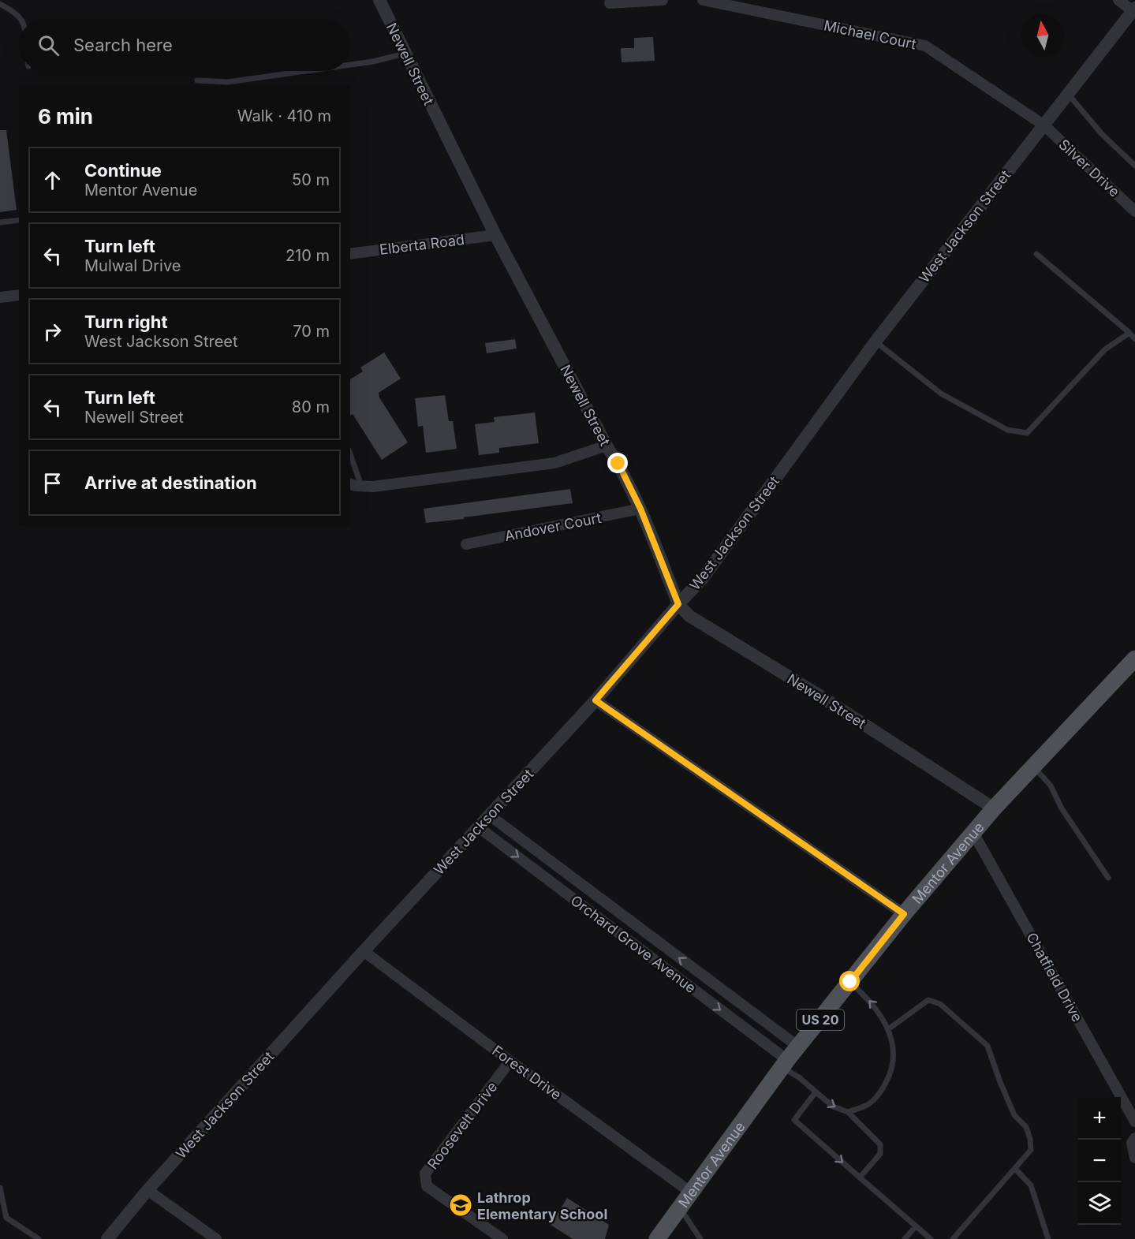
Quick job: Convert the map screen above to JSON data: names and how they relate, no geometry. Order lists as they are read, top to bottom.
{
  "streets": {
    "main road": ["Mentor Avenue", "US 20"],
    "street": [
      "Michael Court",
      "Newell Street",
      "Silver Drive",
      "West Jackson Street",
      "Elberta Road",
      "Andover Court",
      "Orchard Grove Avenue",
      "Chatfield Drive",
      "Forest Drive",
      "Roosevelt Drive"
    ]
  },
  "crossings": [
    ["Michael Court", "Silver Drive"],
    ["Michael Court", "West Jackson Street"],
    ["Newell Street", "West Jackson Street"],
    ["Newell Street", "Elberta Road"],
    ["Newell Street", "Andover Court"],
    ["Newell Street", "Mentor Avenue"],
    ["Silver Drive", "West Jackson Street"],
    ["West Jackson Street", "Orchard Grove Avenue"],
    ["West Jackson Street", "Forest Drive"],
    ["Mentor Avenue", "Orchard Grove Avenue"],
    ["Mentor Avenue", "Chatfield Drive"],
    ["Mentor Avenue", "Forest Drive"],
    ["Forest Drive", "Roosevelt Drive"]
  ],
  "places": {
    "school or university": ["Lathrop Elementary School"]
  },
  "north": "top",
  "page": {
    "search": "Search here",
    "heading": ["6 min", "Walk · 410 m"],
    "list": [
      ["Continue", "Mentor Avenue", "50 m"],
      ["Turn left", "Mulwal Drive", "210 m"],
      ["Turn right", "West Jackson Street", "70 m"],
      ["Turn left", "Newell Street", "80 m"],
      "Arrive at destination"
    ],
    "map_buttons": ["+", "−"]
  }
}
